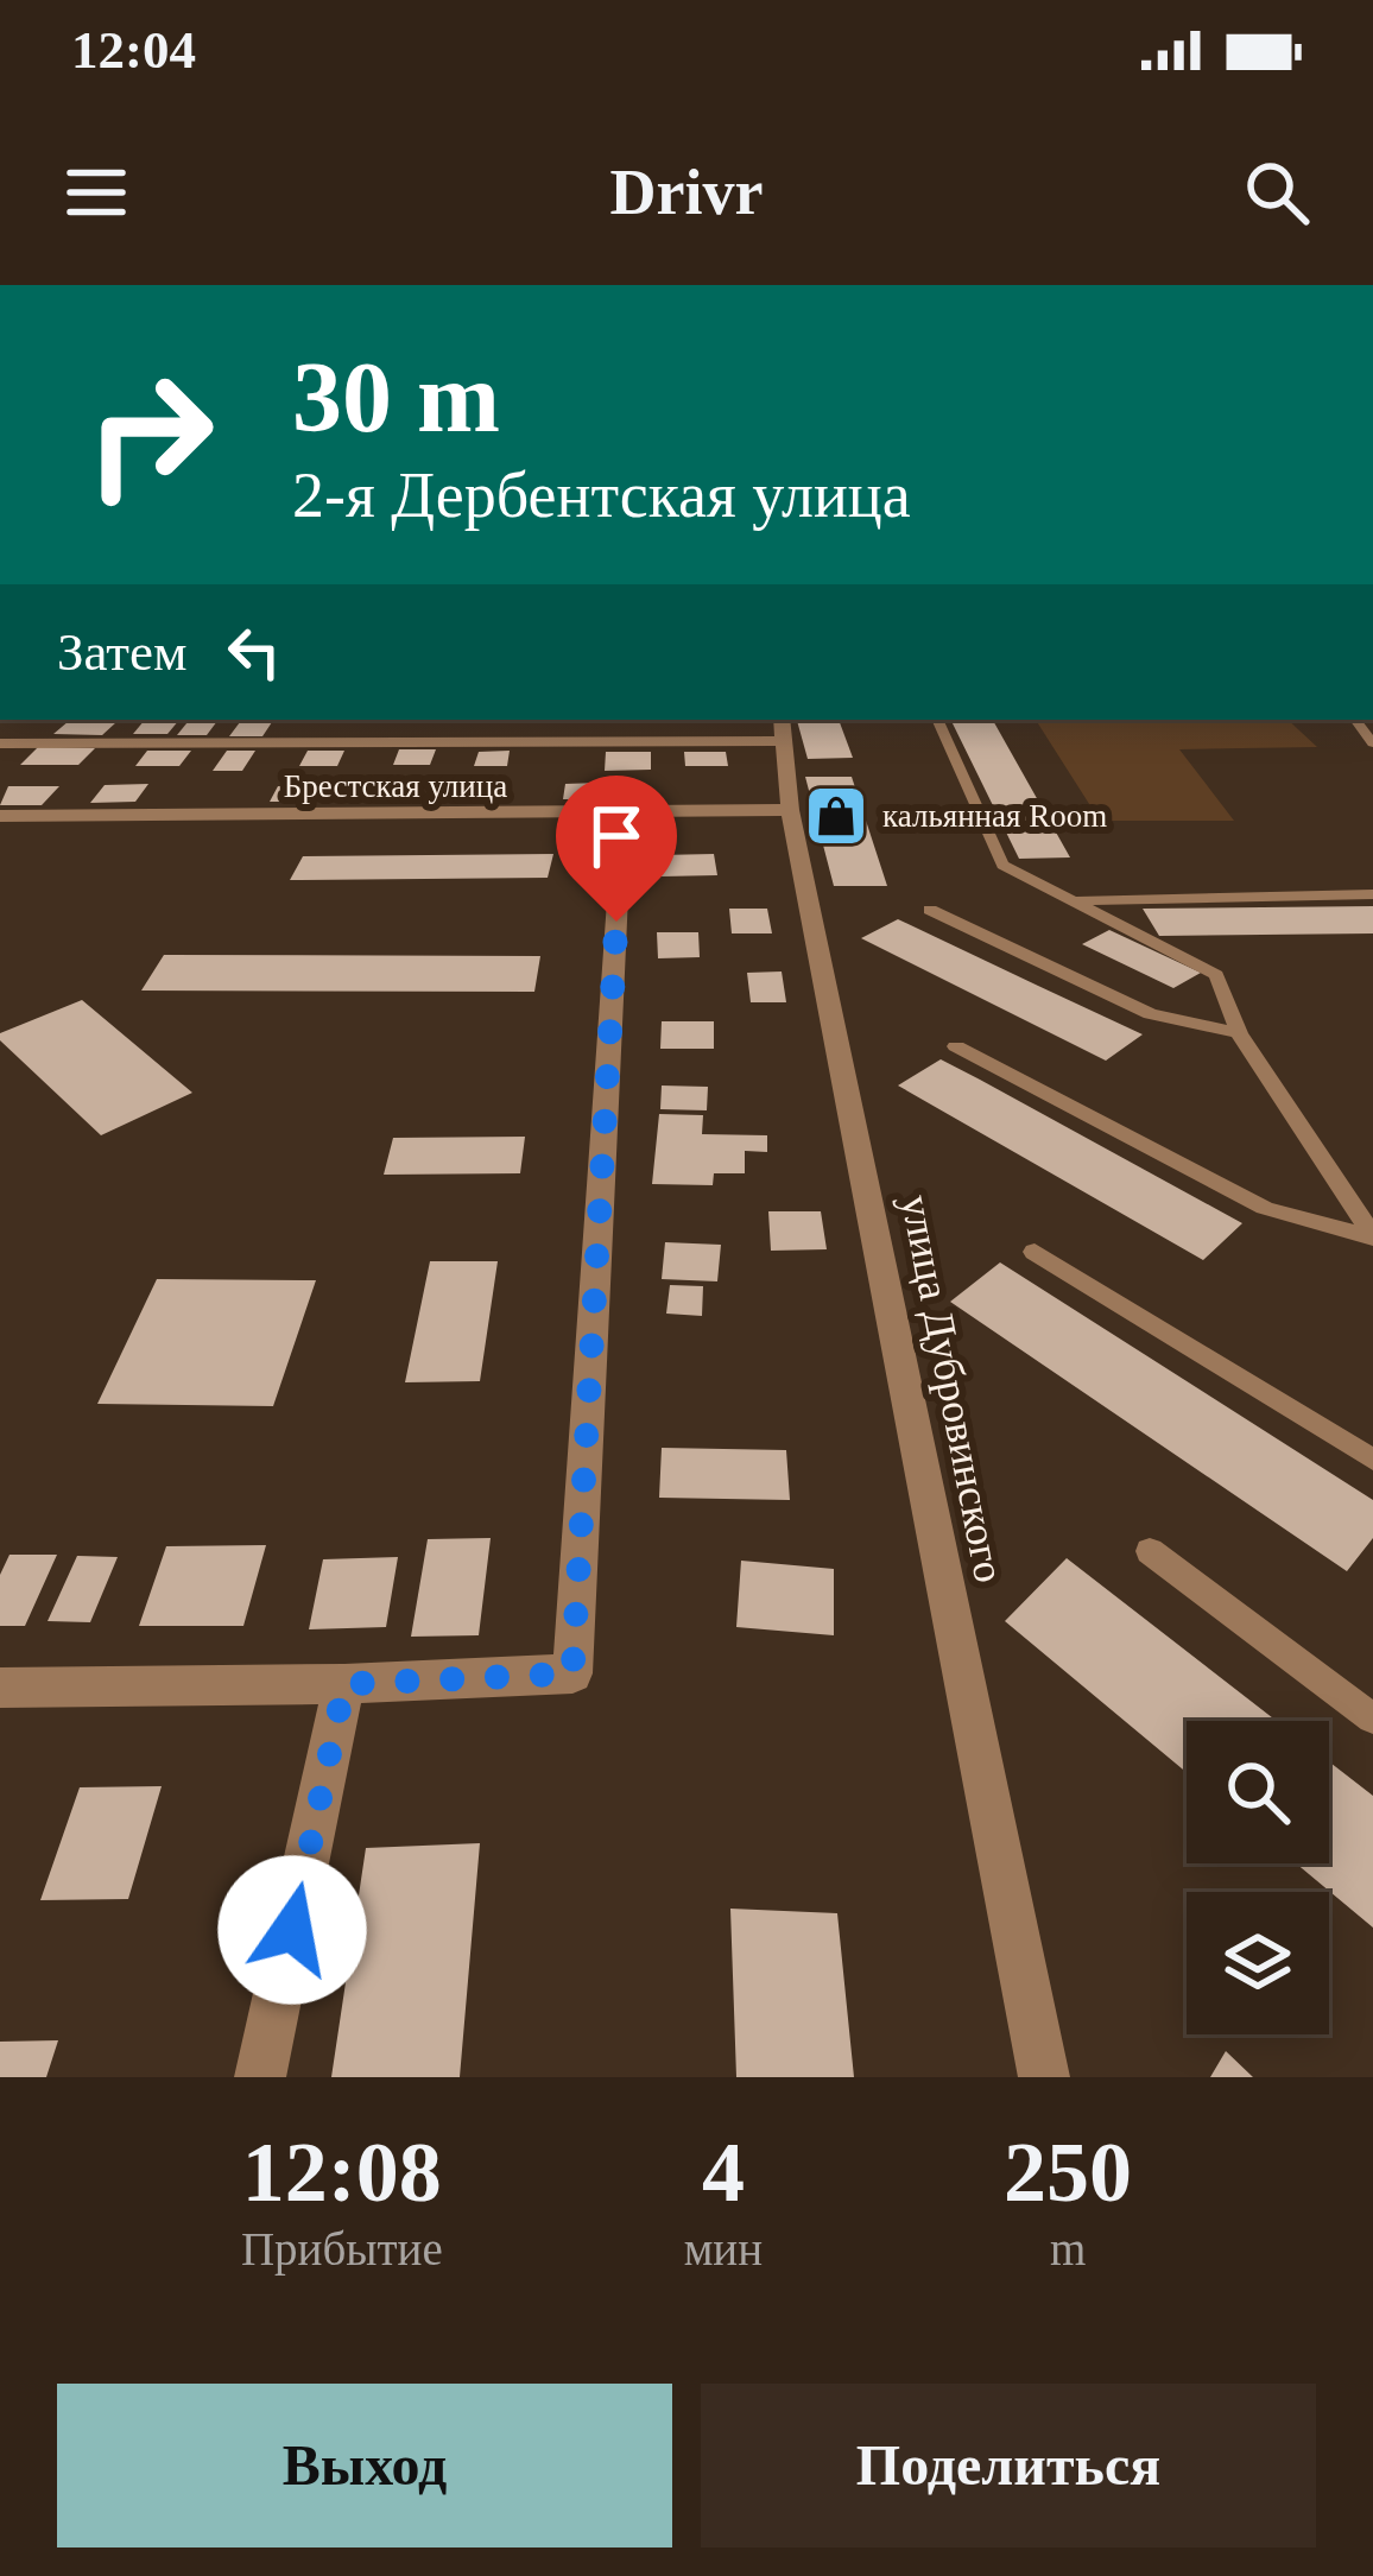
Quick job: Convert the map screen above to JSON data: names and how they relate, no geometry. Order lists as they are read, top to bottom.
{
  "streets": {
    "street": ["Брестская улица", "улица Дубровинского"]
  },
  "crossings": [
    ["Брестская улица", "улица Дубровинского"]
  ],
  "places": {
    "shop": ["кальянная Room"]
  },
  "page": {
    "status": "12:04",
    "header": "Drivr",
    "turn": ["30 m", "2-я Дербентская улица"],
    "then": "Затем",
    "eta": [
      "12:08",
      "Прибытие",
      "4",
      "мин",
      "250",
      "m"
    ],
    "buttons": ["Выход", "Поделиться"]
  }
}
